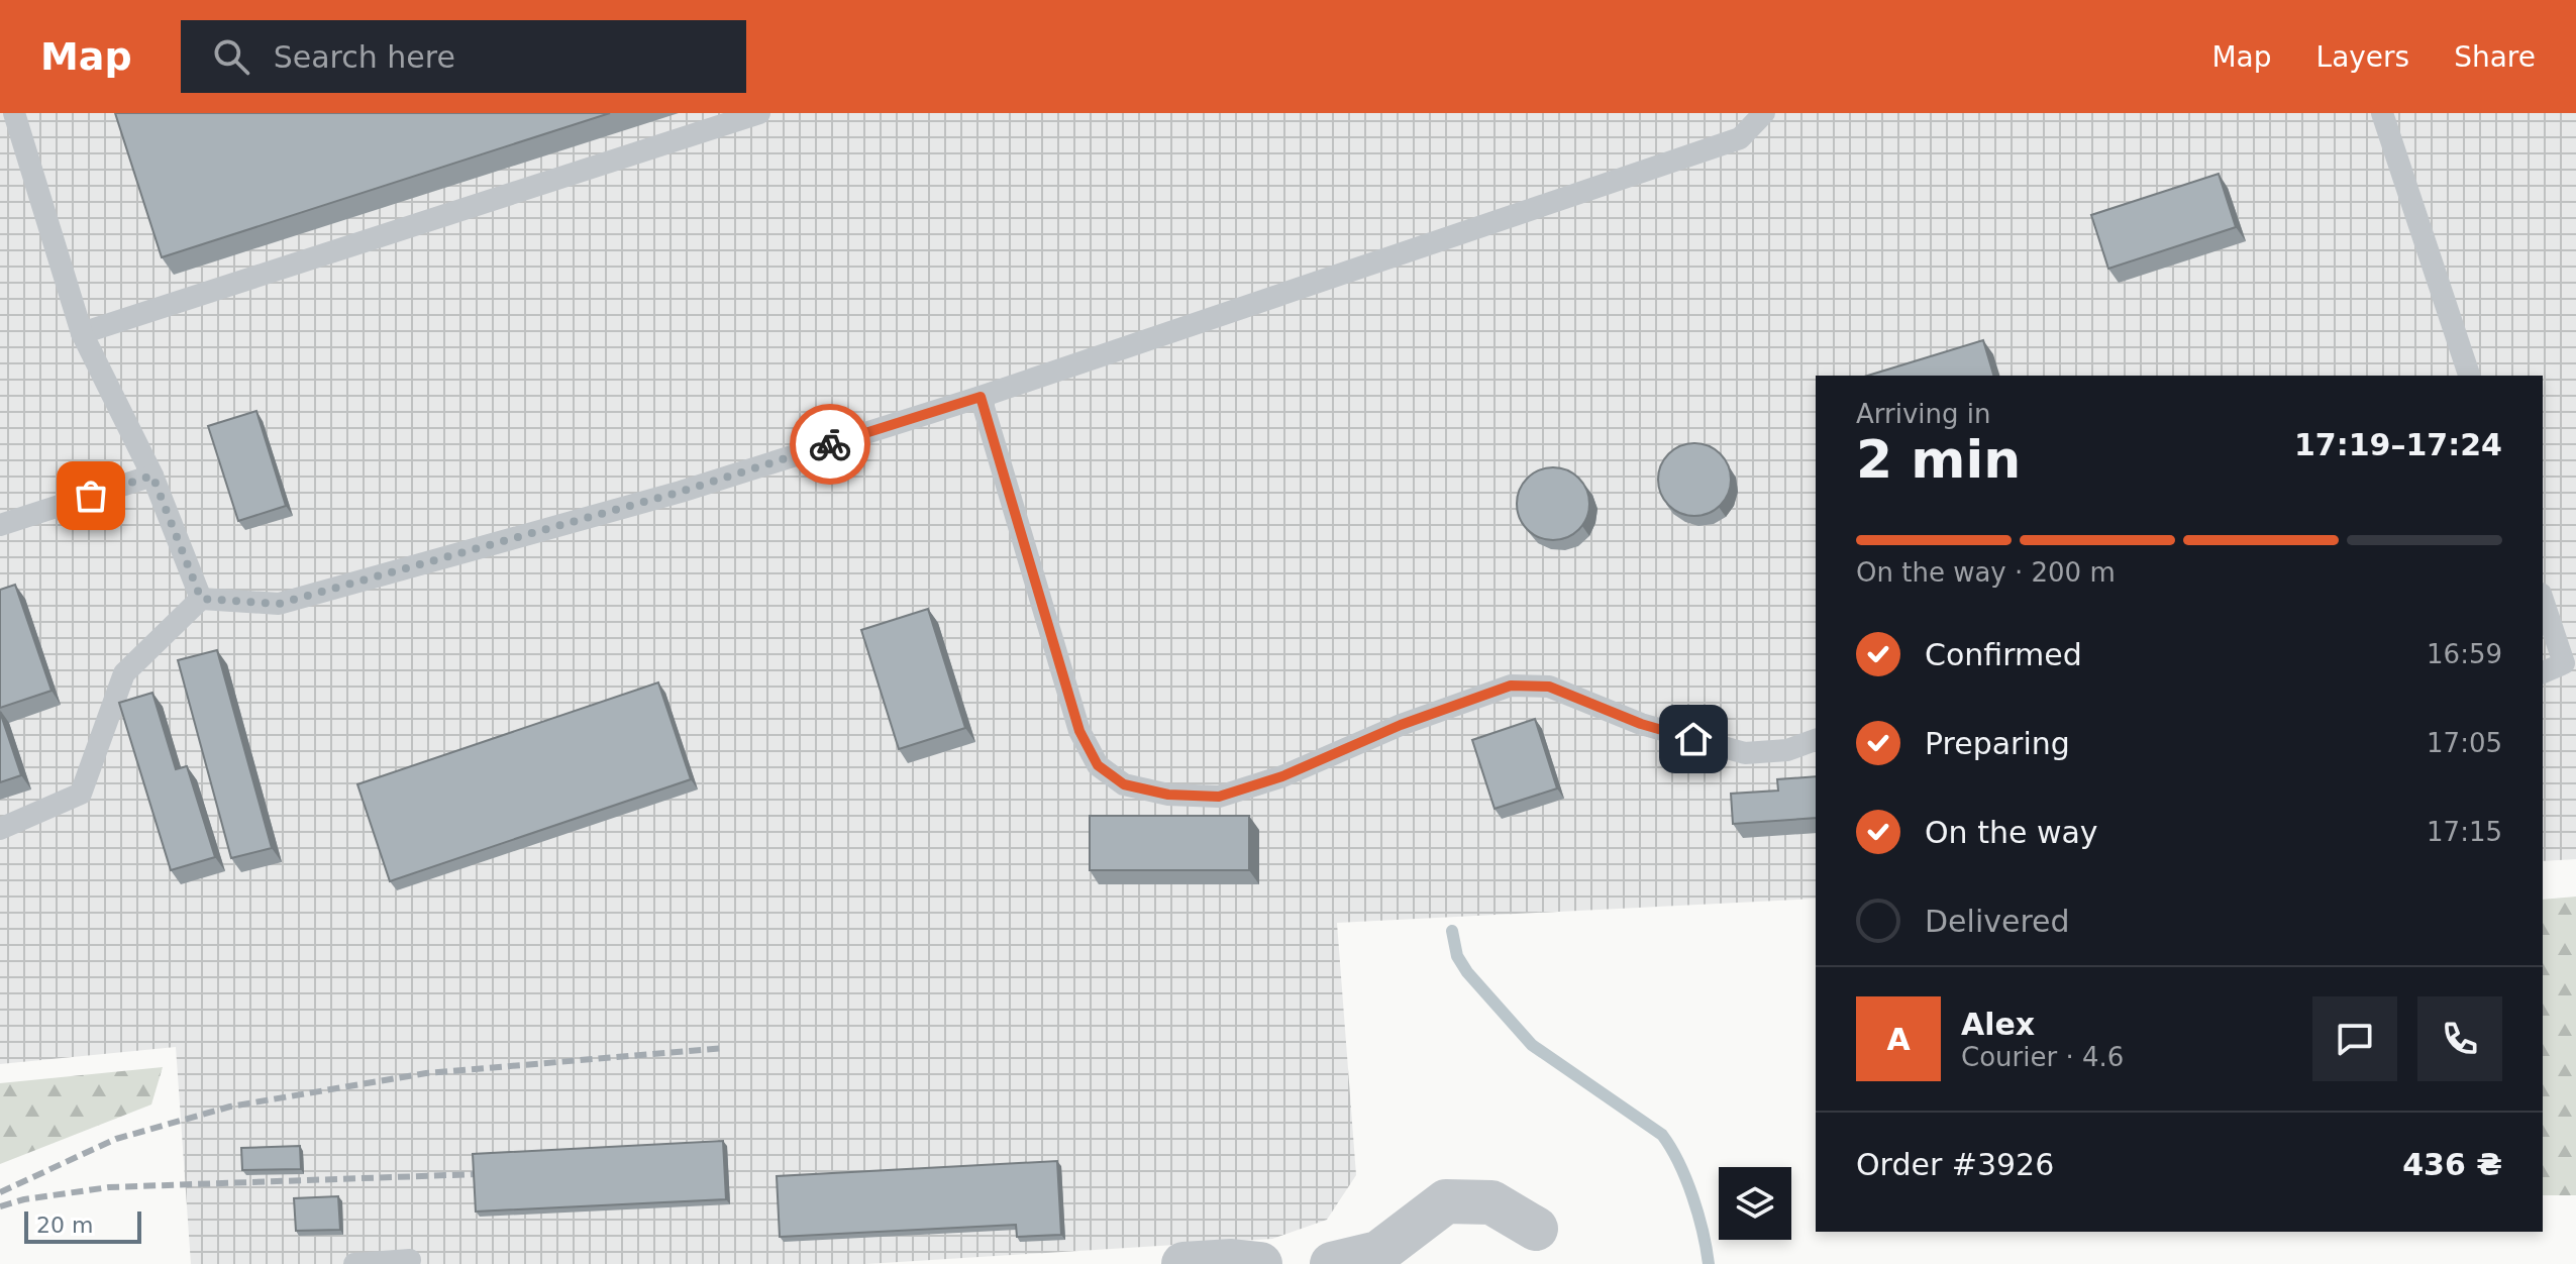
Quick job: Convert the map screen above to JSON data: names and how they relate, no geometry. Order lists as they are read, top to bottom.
{
  "scale_bar": "20 m",
  "page": {
    "header": "Map",
    "search": "Search here",
    "nav": ["Map", "Layers", "Share"],
    "heading": ["2 min", "Arriving in", "17:19–17:24"],
    "panel": [
      "Alex",
      "Courier · 4.6",
      "Order #3926",
      "436 ₴"
    ],
    "bar": "On the way · 200 m",
    "list": [
      ["Confirmed", "16:59"],
      ["Preparing", "17:05"],
      ["On the way", "17:15"],
      "Delivered"
    ],
    "round": "A",
    "scale": "20 m"
  }
}
